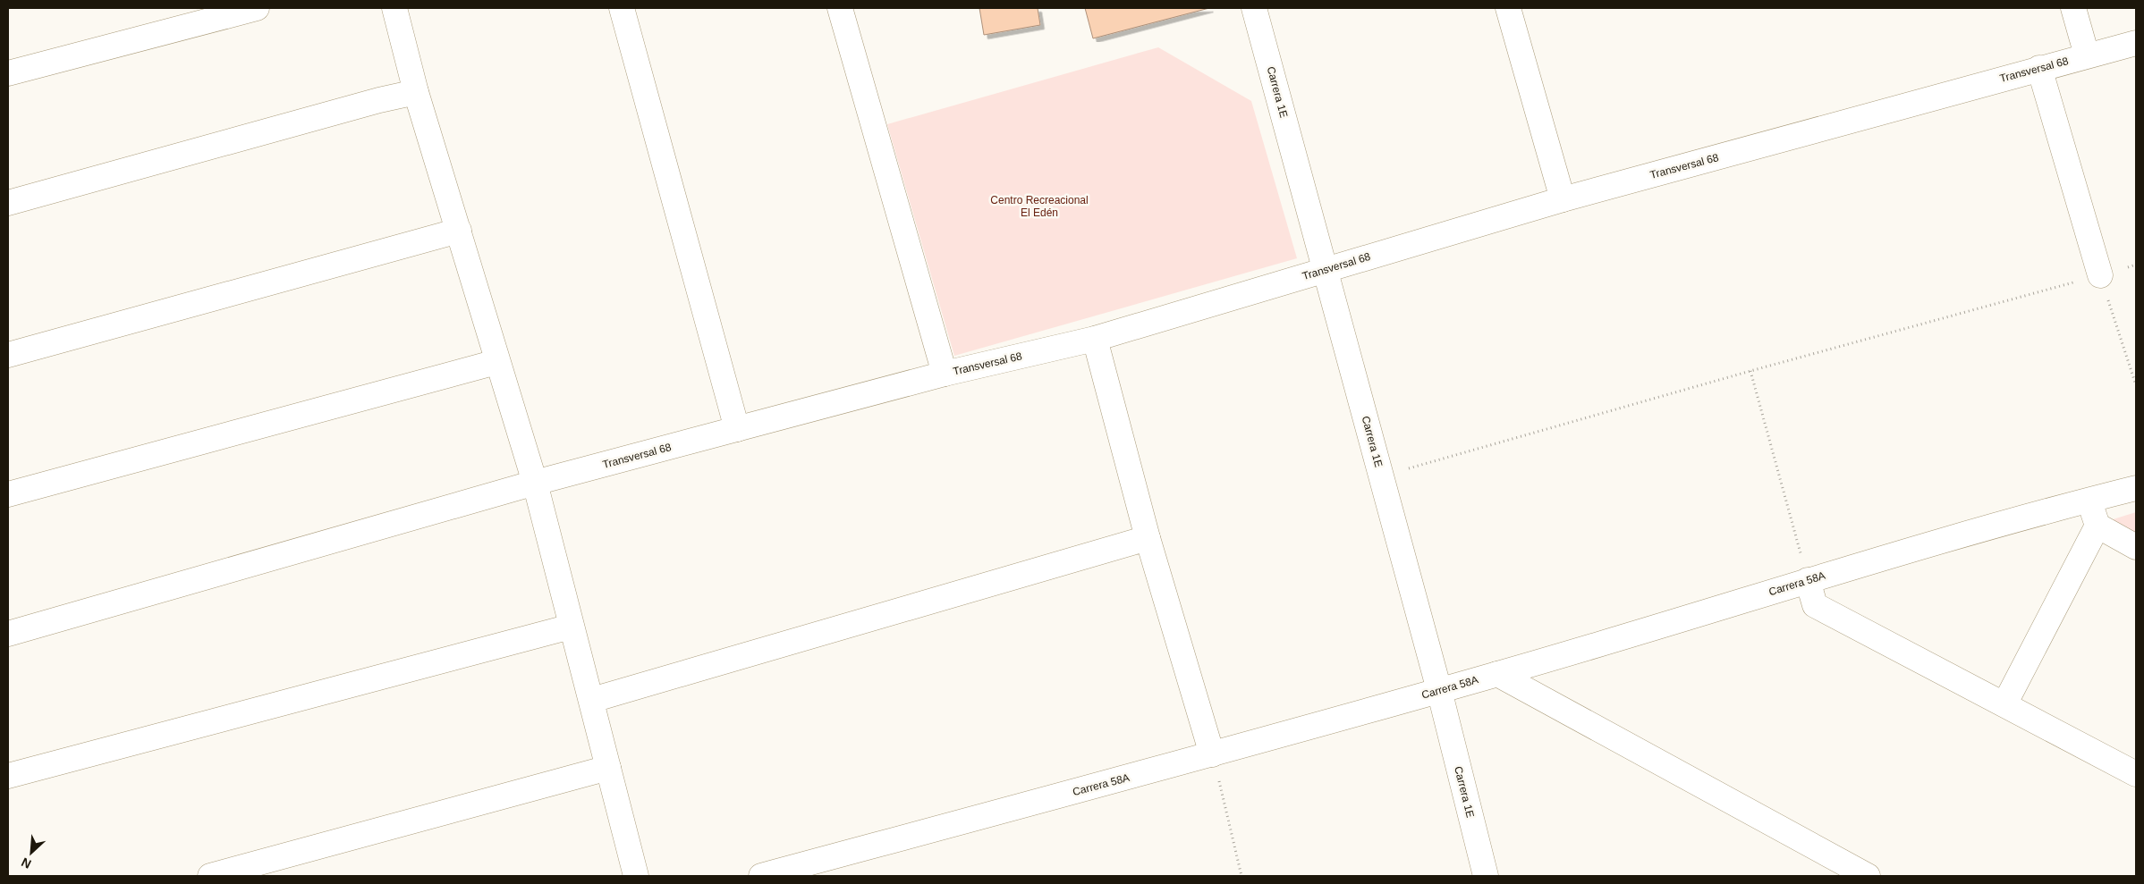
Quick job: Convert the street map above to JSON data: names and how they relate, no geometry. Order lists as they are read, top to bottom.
{
  "streets": {
    "street": ["Transversal 68", "Carrera 1E", "Carrera 58A"]
  },
  "crossings": [
    ["Transversal 68", "Carrera 1E"],
    ["Carrera 1E", "Carrera 58A"]
  ],
  "parks": ["Centro Recreacional El Edén"],
  "north": "bottom left"
}
